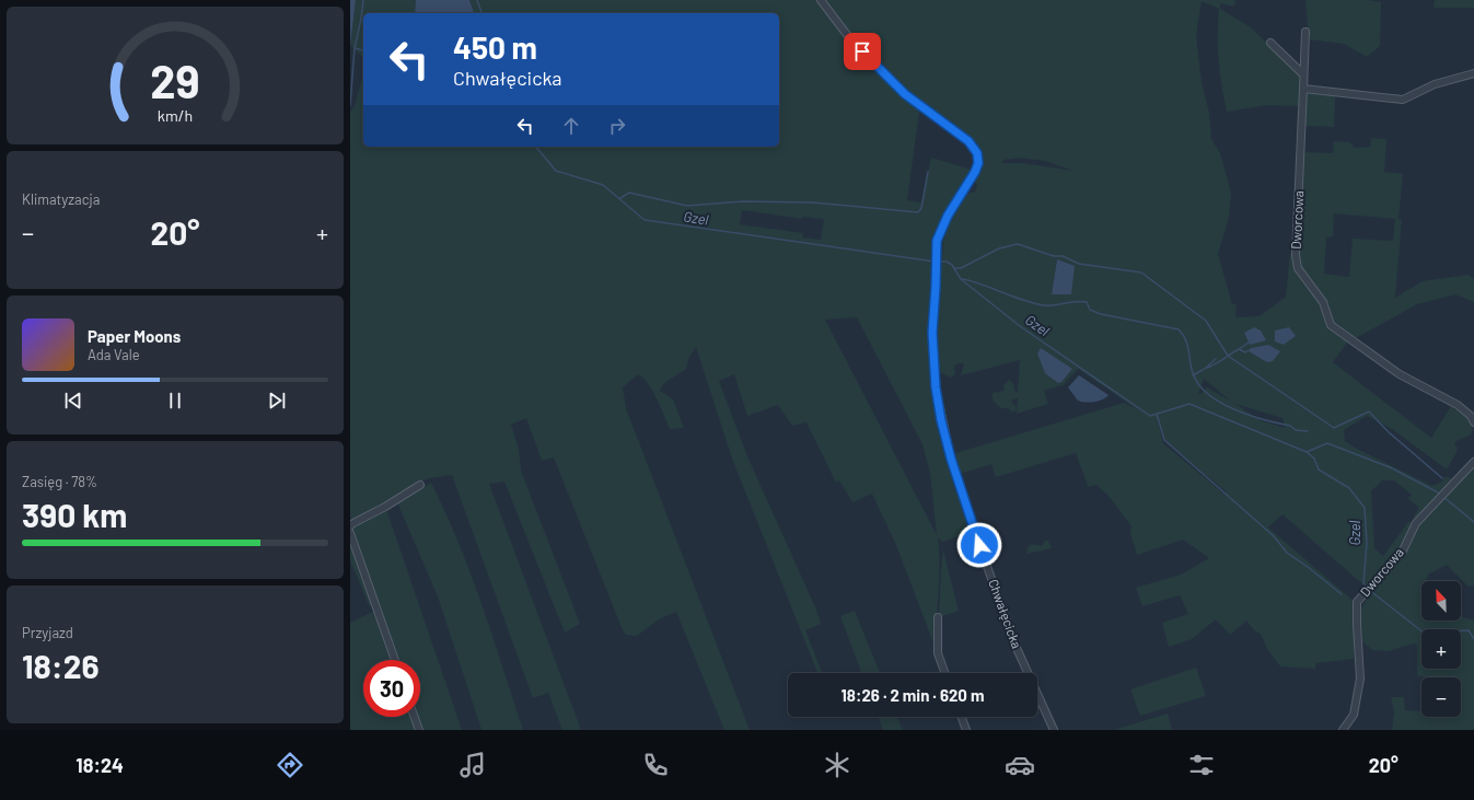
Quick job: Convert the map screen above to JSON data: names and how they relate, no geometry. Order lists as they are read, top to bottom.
{
  "streets": {
    "street": ["Dworcowa", "Chwałęcicka"]
  },
  "water": ["Gzel"],
  "north": "top left",
  "page": {
    "turn": ["450 m", "Chwałęcicka"],
    "tile": [
      "Klimatyzacja",
      ["Zasięg · 78%", "390 km"],
      ["Przyjazd", "18:26"]
    ],
    "heat": ["−", "20°", "+"],
    "song": ["Paper Moons", "Ada Vale"],
    "map_buttons": ["+", "−"],
    "limit": "30",
    "trip": "18:26 · 2 min · 620 m",
    "tabs": ["18:24", "20°"],
    "gauge": ["29", "km/h"]
  }
}
